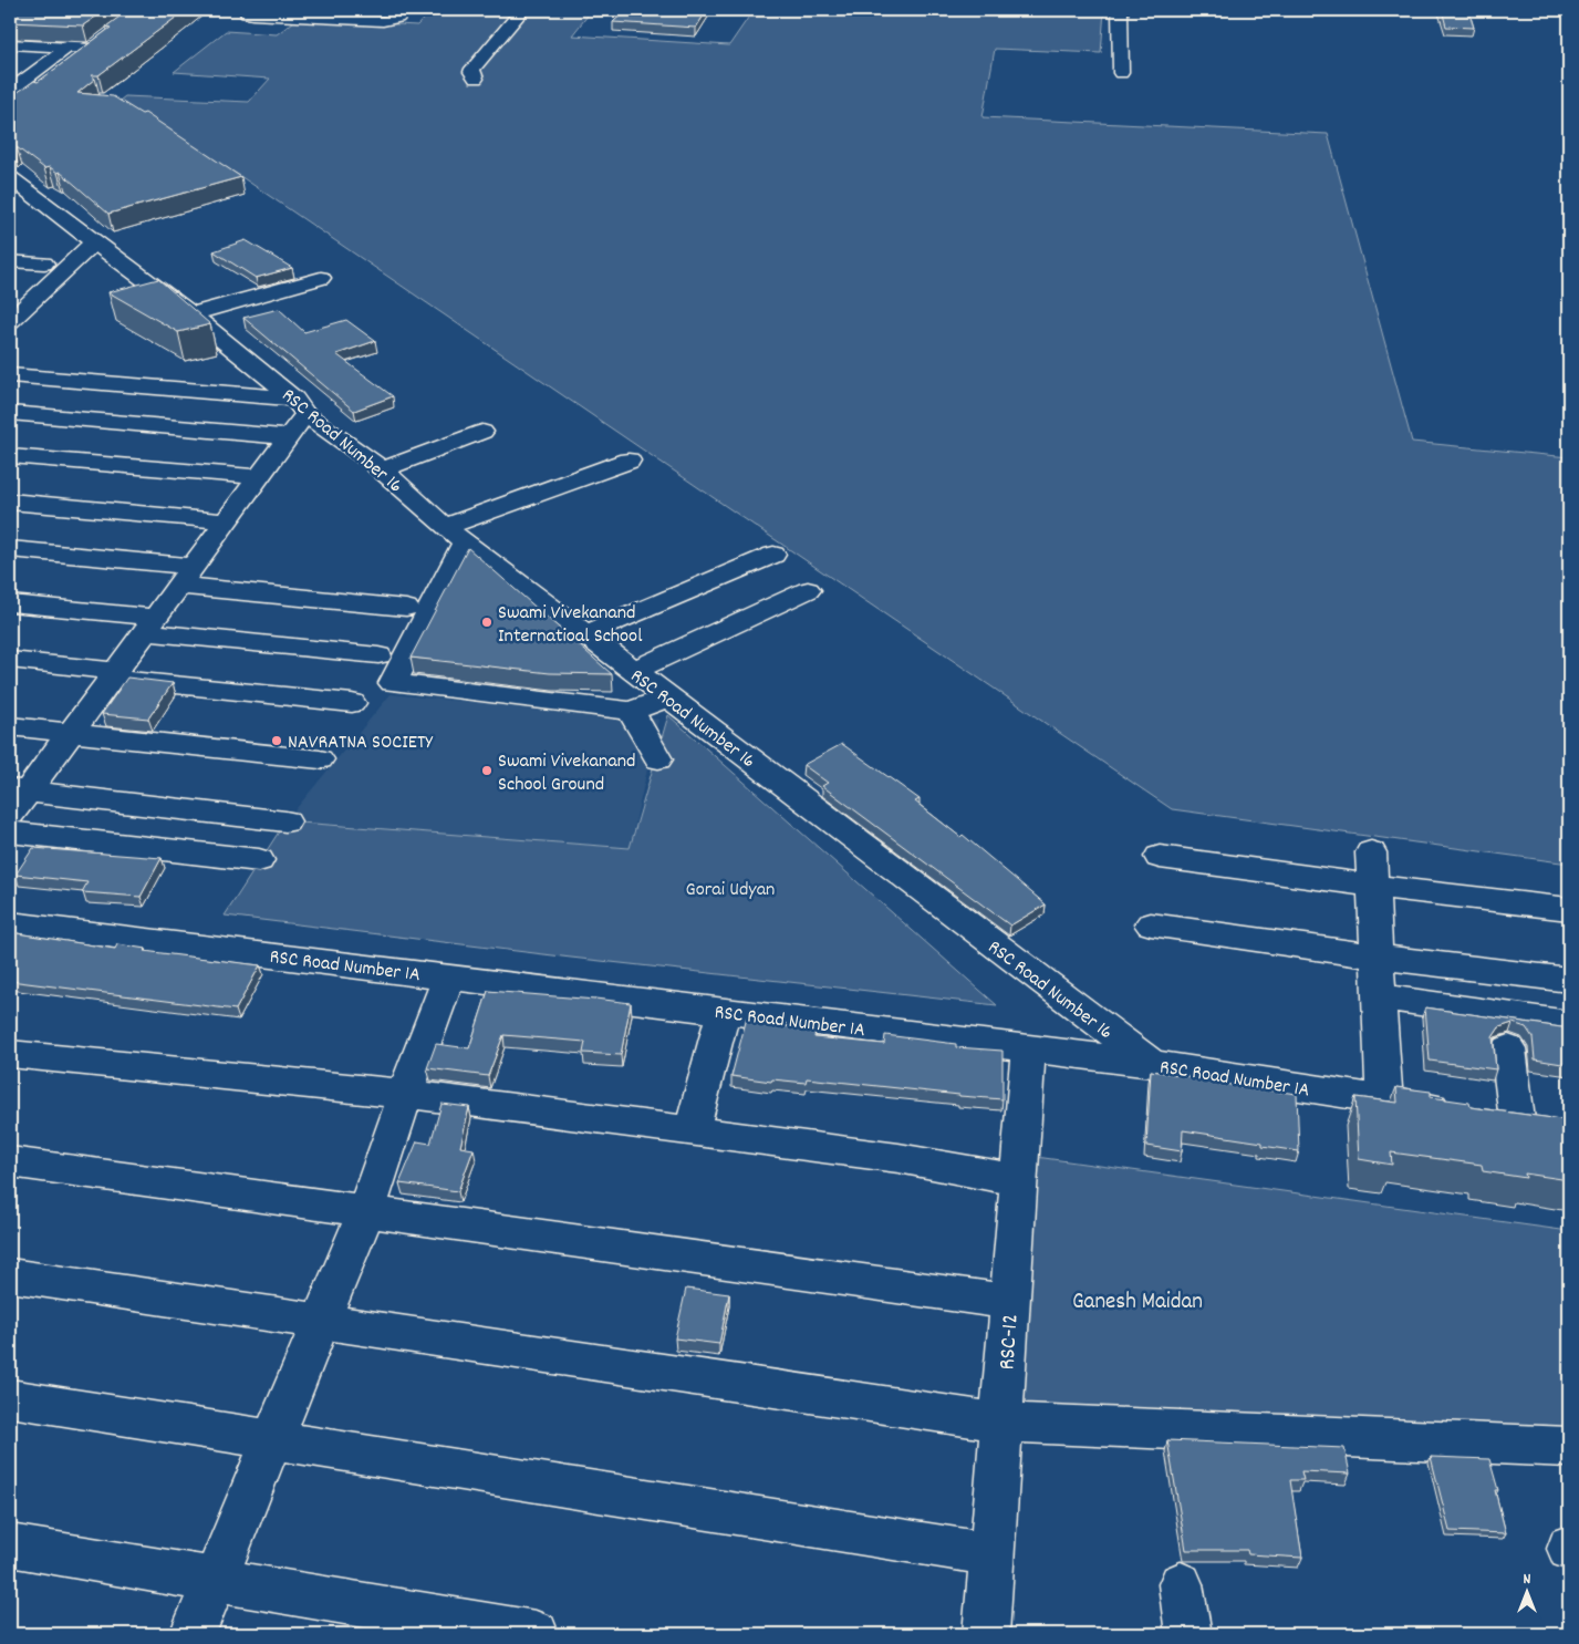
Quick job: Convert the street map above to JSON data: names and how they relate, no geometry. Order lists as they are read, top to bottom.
{
  "streets": {
    "street": ["RSC Road Number 16", "RSC Road Number 1A", "RSC-12"]
  },
  "crossings": [
    ["RSC Road Number 16", "RSC Road Number 1A"],
    ["RSC Road Number 1A", "RSC-12"]
  ],
  "parks": ["Gorai Udyan", "Ganesh Maidan"],
  "places": ["Swami Vivekanand Internatioal School", "NAVRATNA SOCIETY", "Swami Vivekanand School Ground"],
  "north": "top"
}
